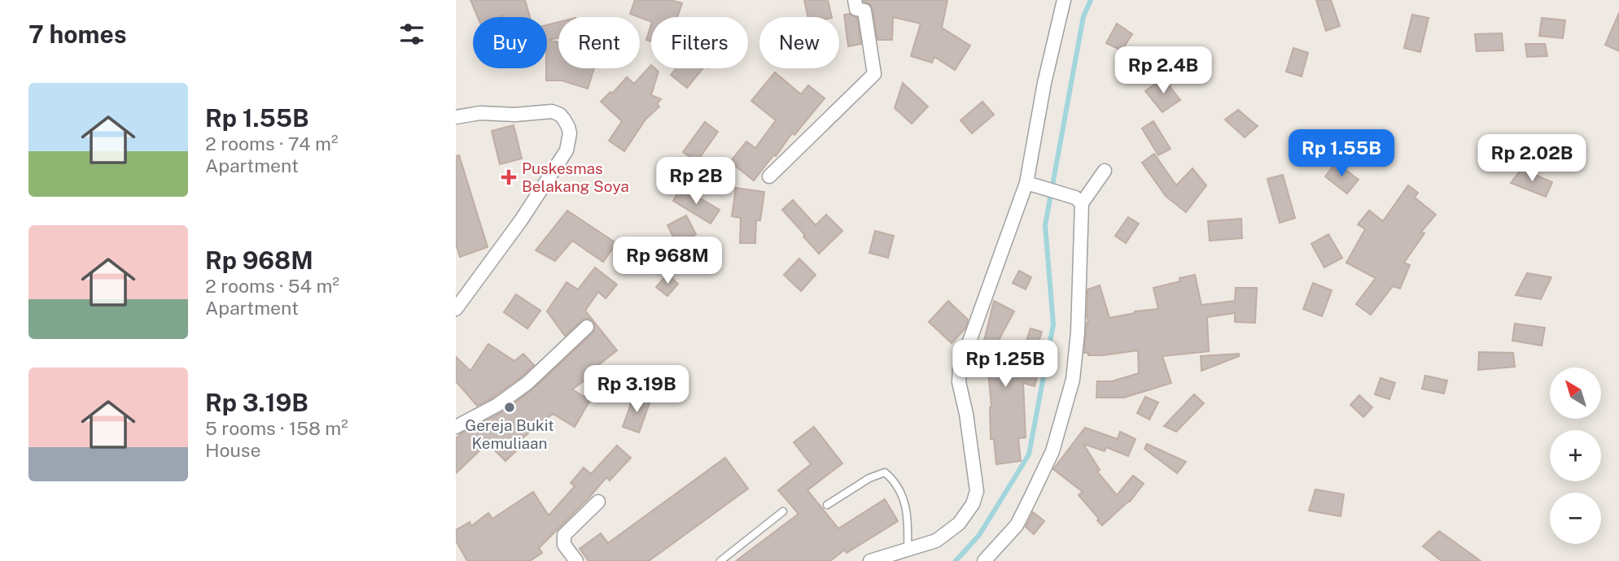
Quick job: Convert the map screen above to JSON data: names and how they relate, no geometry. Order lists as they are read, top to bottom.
{
  "places": {
    "health": ["Puskesmas Belakang Soya"],
    "other": ["Gereja Bukit Kemuliaan"]
  },
  "north": "top left",
  "page": {
    "heading": "7 homes",
    "chip": [
      "Buy",
      "Rent",
      "Filters",
      "New"
    ],
    "price": [
      "Rp 2.4B",
      "Rp 1.55B",
      "Rp 2.02B",
      "Rp 2B",
      "Rp 968M",
      "Rp 1.25B",
      "Rp 3.19B"
    ],
    "list": [
      {
        "name": "Rp 1.55B",
        "note": "2 rooms · 74 m² · Apartment"
      },
      {
        "name": "Rp 968M",
        "note": "2 rooms · 54 m² · Apartment"
      },
      {
        "name": "Rp 3.19B",
        "note": "5 rooms · 158 m² · House"
      }
    ],
    "map_buttons": ["+", "−"]
  }
}
